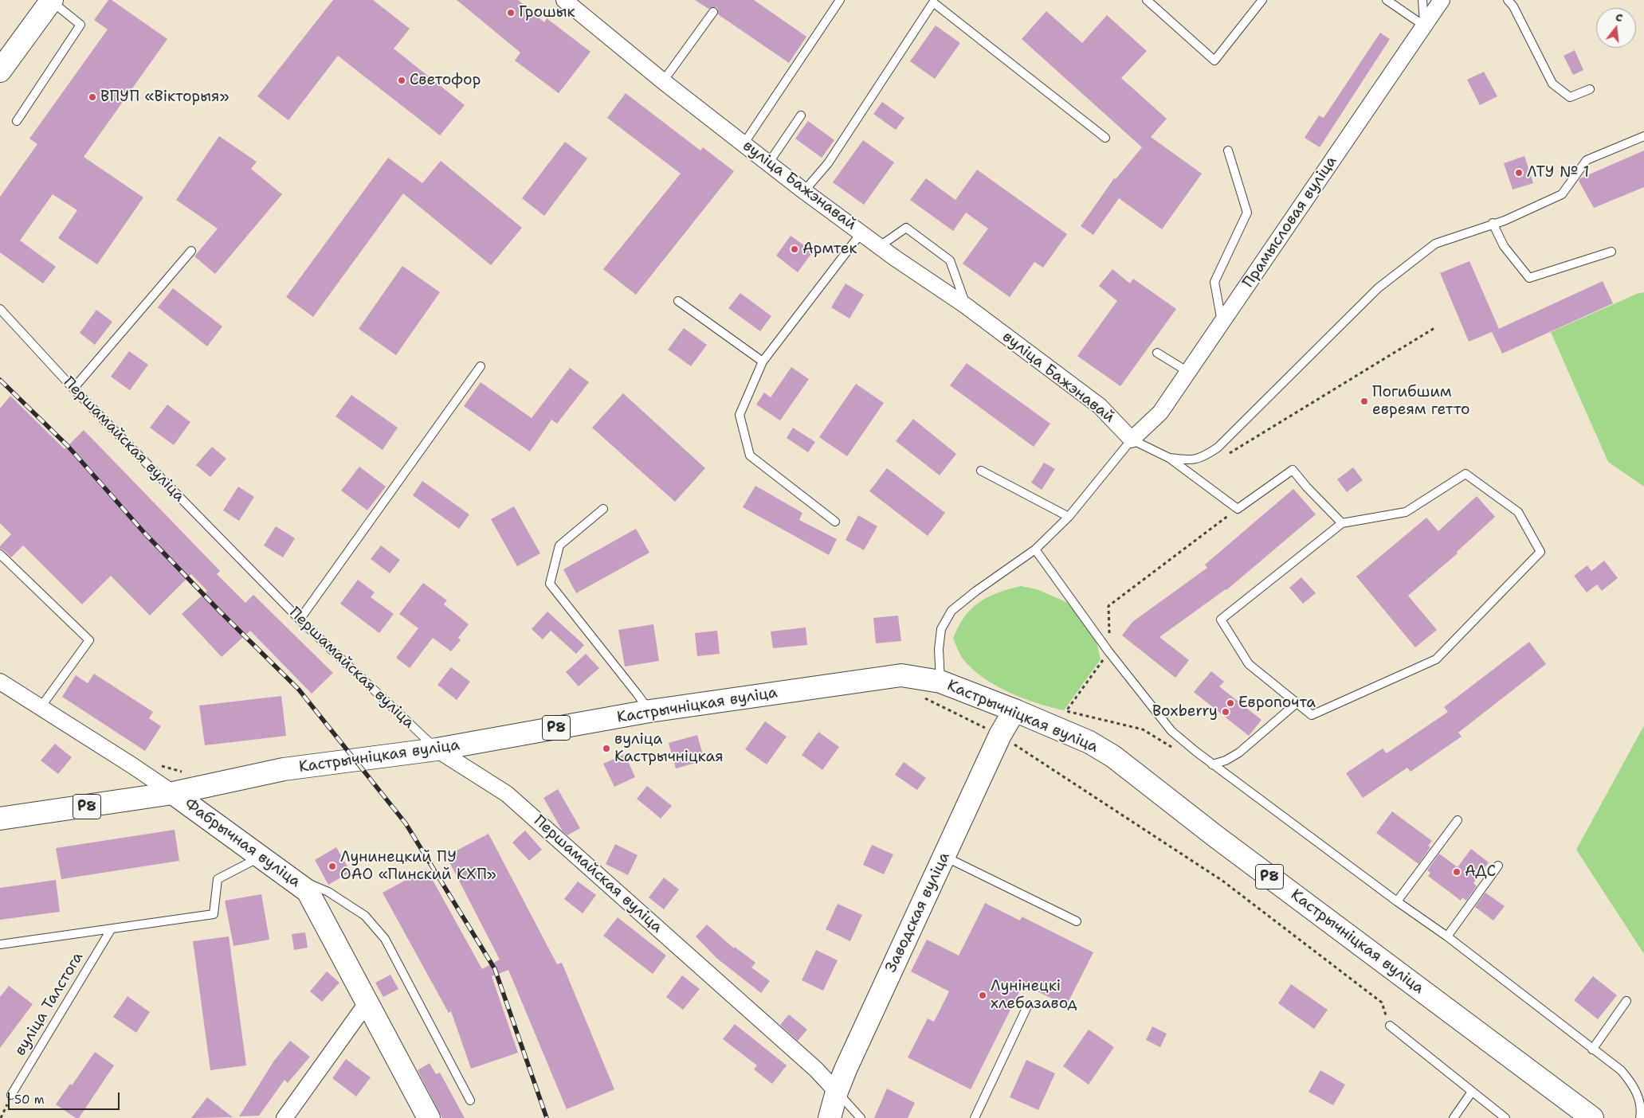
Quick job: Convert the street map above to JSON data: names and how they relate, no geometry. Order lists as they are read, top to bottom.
{
  "streets": {
    "main road": [
      "Кастрычніцкая вуліца",
      "Р8",
      "Фабрычная вуліца",
      "Заводская вуліца"
    ],
    "street": ["вуліца Бажэнавай", "Прамысловая вуліца", "Першамайская вуліца"],
    "lane": ["вуліца Талстога"]
  },
  "crossings": [
    ["вуліца Бажэнавай", "Прамысловая вуліца"],
    ["Першамайская вуліца", "Кастрычніцкая вуліца"],
    ["Першамайская вуліца", "Заводская вуліца"],
    ["Кастрычніцкая вуліца", "Р8"],
    ["Кастрычніцкая вуліца", "Фабрычная вуліца"],
    ["Кастрычніцкая вуліца", "Заводская вуліца"],
    ["Р8", "Фабрычная вуліца"]
  ],
  "places": [
    "Грошык",
    "Светофор",
    "ВПУП «Вікторыя»",
    "ЛТУ № 1",
    "Армтек",
    "Погибшим евреям гетто",
    "Европочта",
    "Boxberry",
    "вуліца Кастрычніцкая",
    "Лунинецкий ПУ ОАО «Пинский КХП»",
    "АДС",
    "Лунінецкі хлебазавод"
  ],
  "scale_bar": "50 m",
  "north": "top"
}
